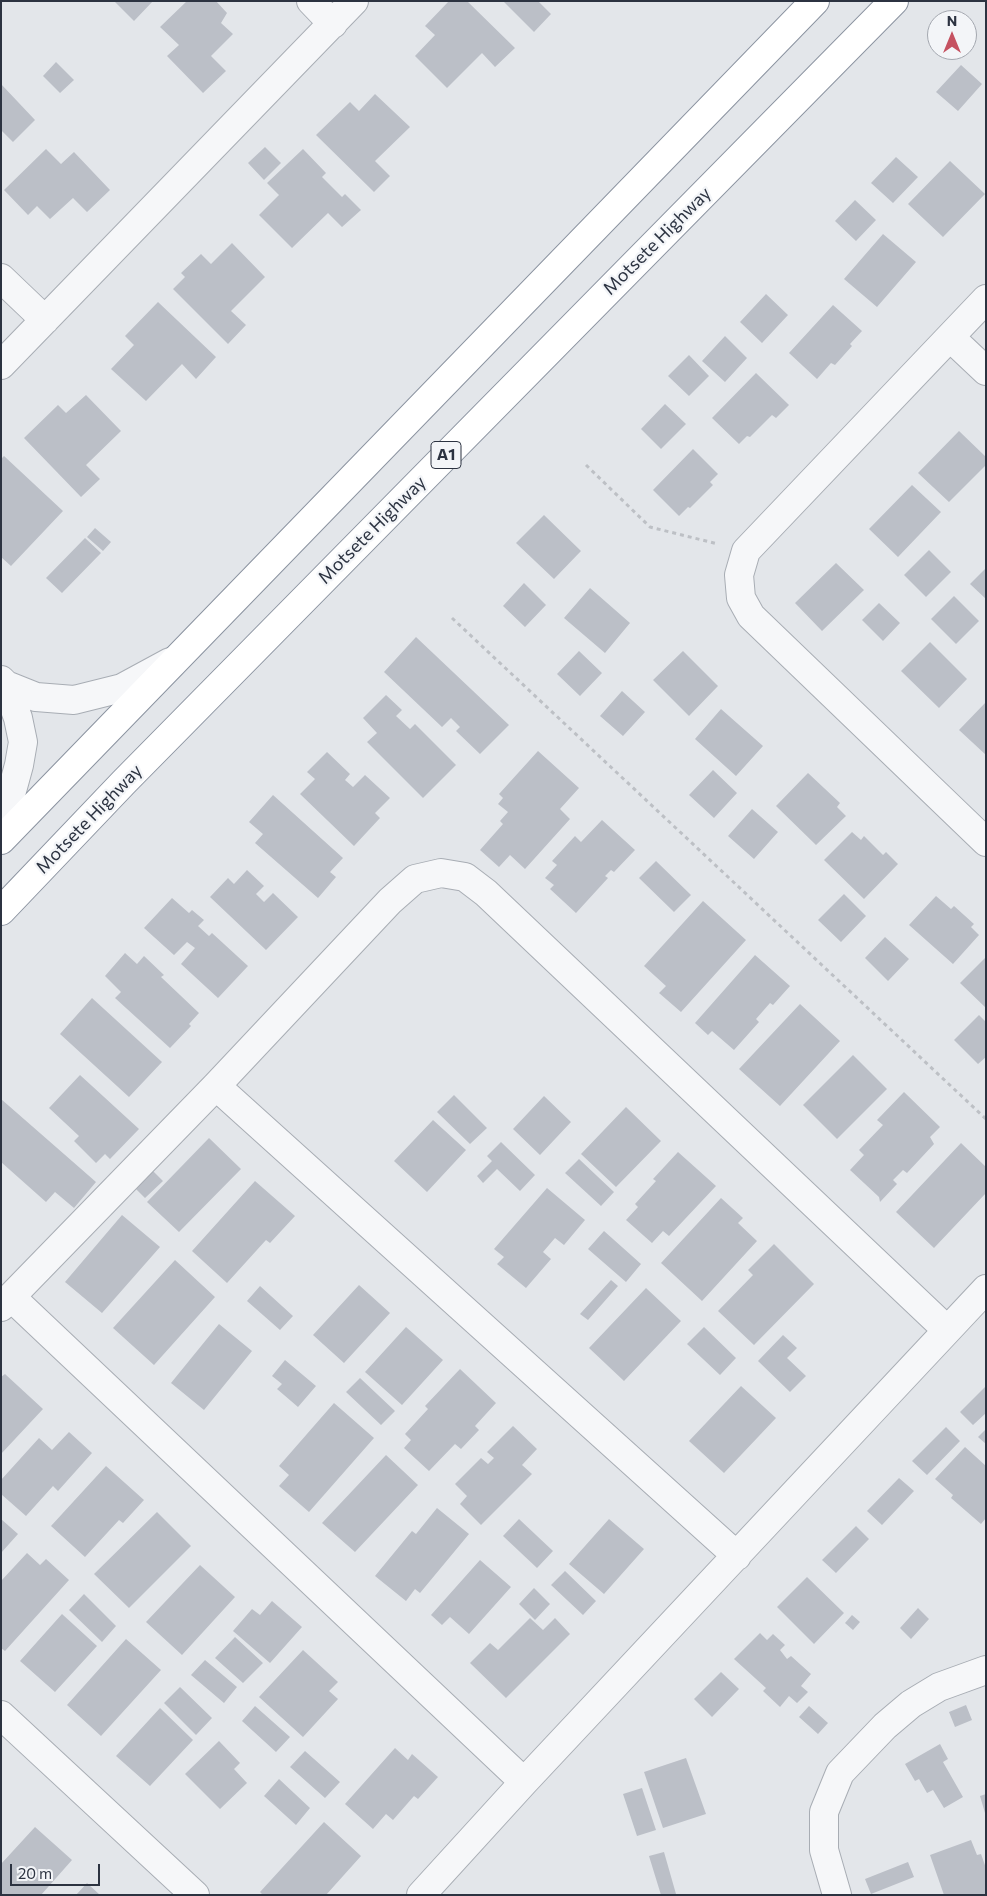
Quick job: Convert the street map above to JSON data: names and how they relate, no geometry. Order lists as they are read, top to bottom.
{
  "streets": {
    "highway": ["Motsete Highway", "A1"]
  },
  "scale_bar": "20 m",
  "north": "top"
}
